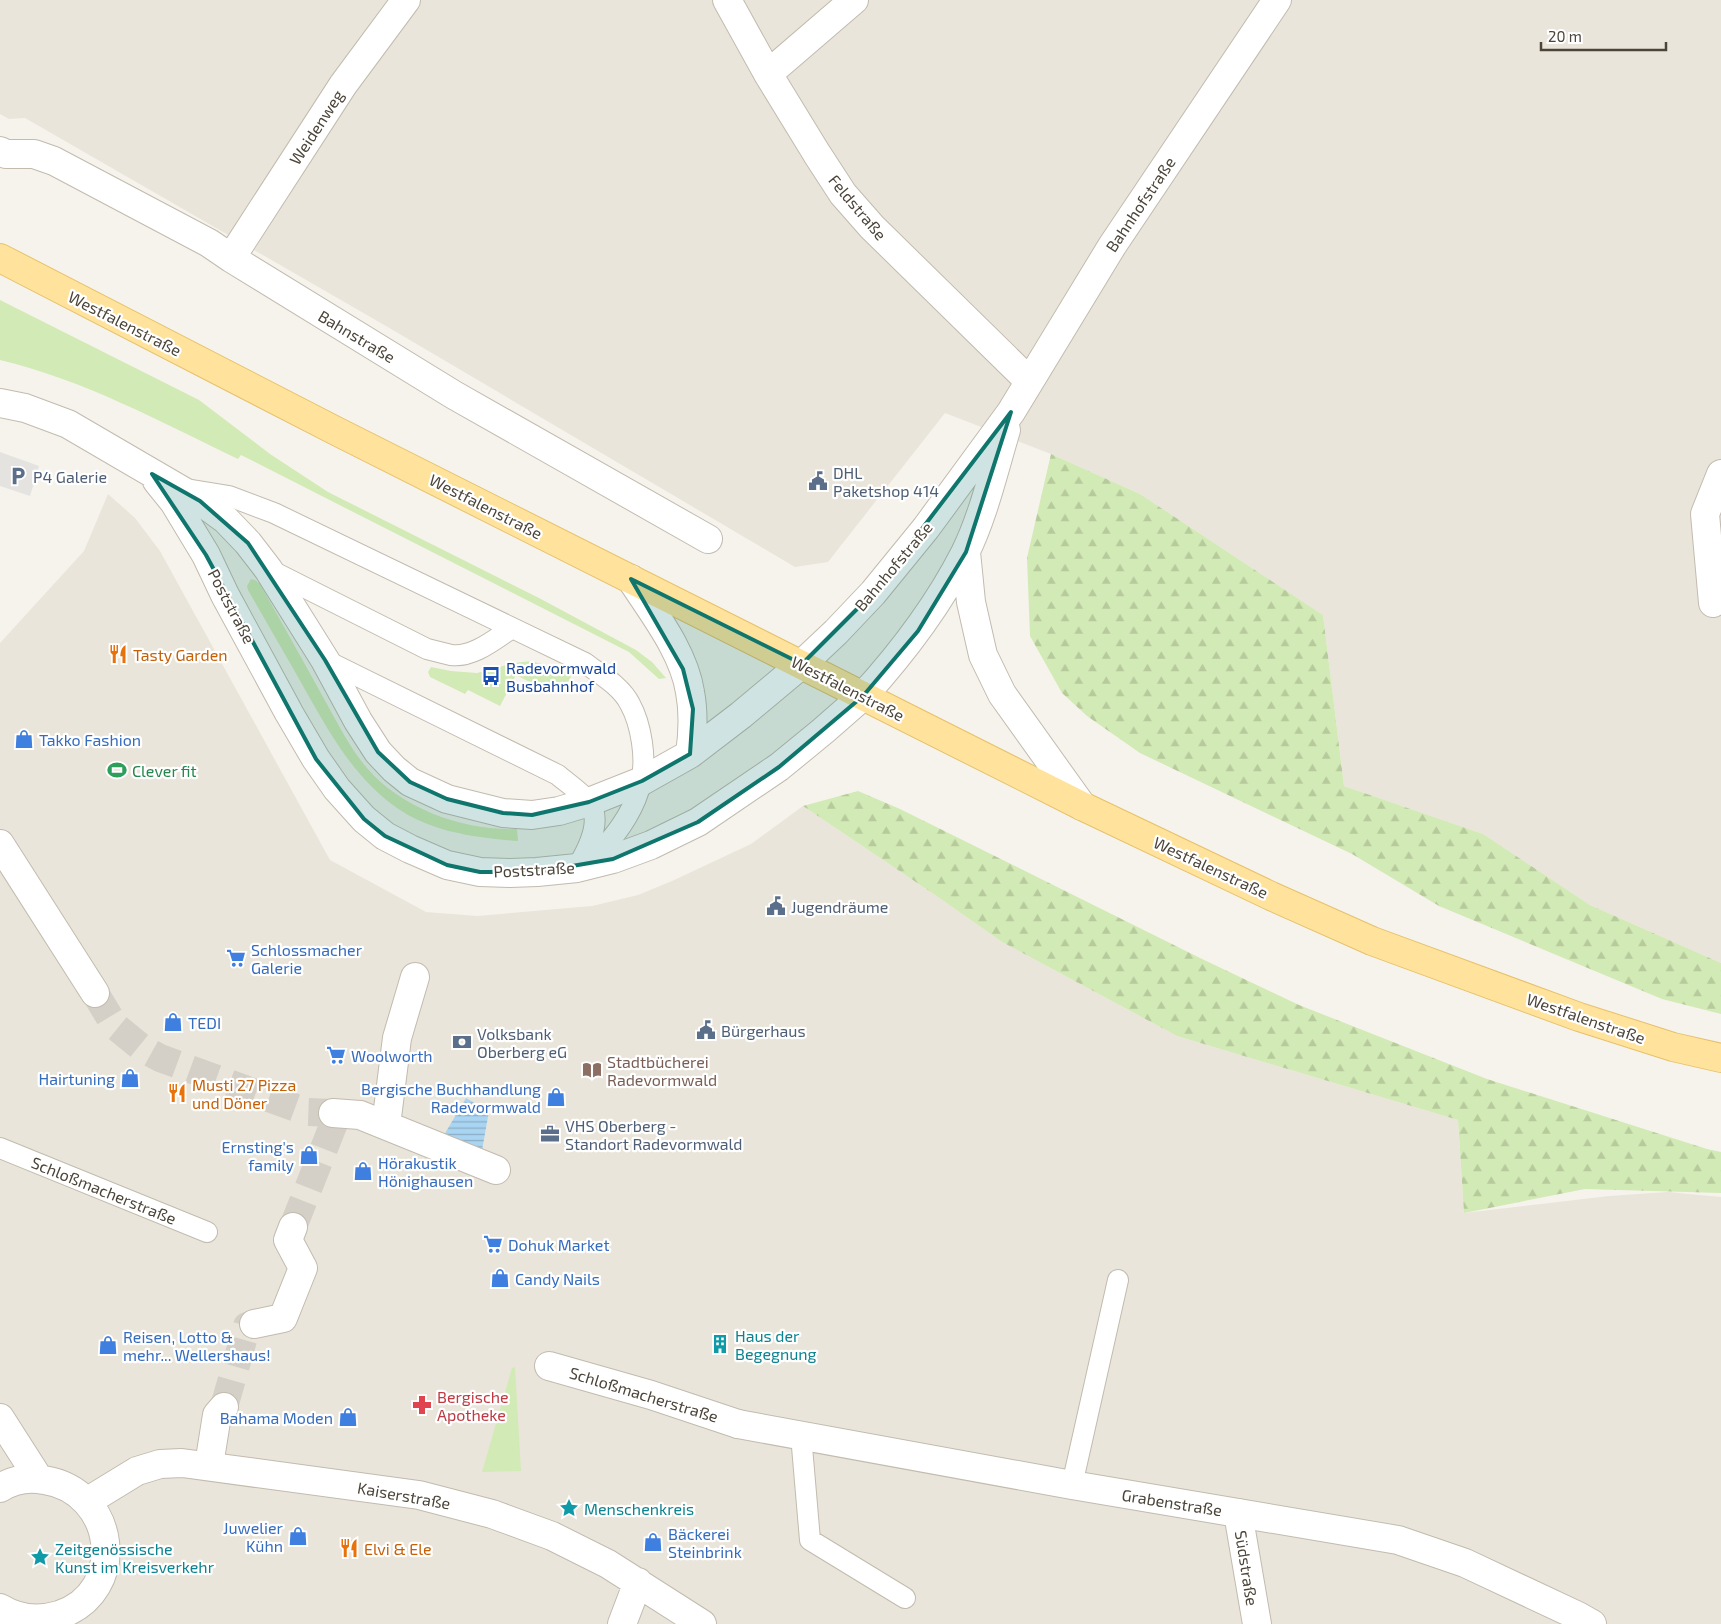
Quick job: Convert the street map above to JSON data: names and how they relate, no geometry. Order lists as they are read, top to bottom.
{
  "streets": {
    "main road": ["Westfalenstraße"],
    "street": [
      "Weidenweg",
      "Bahnhofstraße",
      "Feldstraße",
      "Bahnstraße",
      "Poststraße",
      "Schloßmacherstraße",
      "Kaiserstraße",
      "Grabenstraße",
      "Südstraße"
    ]
  },
  "crossings": [
    ["Weidenweg", "Bahnstraße"],
    ["Bahnhofstraße", "Feldstraße"],
    ["Bahnhofstraße", "Westfalenstraße"],
    ["Bahnhofstraße", "Poststraße"],
    ["Westfalenstraße", "Poststraße"],
    ["Schloßmacherstraße", "Grabenstraße"],
    ["Grabenstraße", "Südstraße"]
  ],
  "places": {
    "parking": ["P4 Galerie"],
    "public building": ["DHL Paketshop 414", "Jugendräume", "Bürgerhaus"],
    "restaurant": ["Tasty Garden", "Musti 27 Pizza und Döner", "Elvi & Ele"],
    "bus stop": ["Radevormwald Busbahnhof"],
    "shop": [
      "Takko Fashion",
      "TEDI",
      "Hairtuning",
      "Bergische Buchhandlung Radevormwald",
      "Ernsting's family",
      "Hörakustik Hönighausen",
      "Candy Nails",
      "Reisen, Lotto & mehr... Wellershaus!",
      "Bahama Moden",
      "Juwelier Kühn",
      "Bäckerei Steinbrink"
    ],
    "sports": ["Clever fit"],
    "supermarket": ["Schlossmacher Galerie", "Woolworth", "Dohuk Market"],
    "bank": ["Volksbank Oberberg eG"],
    "library": ["Stadtbücherei Radevormwald"],
    "office": ["VHS Oberberg - Standort Radevormwald"],
    "building": ["Haus der Begegnung"],
    "pharmacy": ["Bergische Apotheke"],
    "place": ["Menschenkreis", "Zeitgenössische Kunst im Kreisverkehr"]
  },
  "scale_bar": "20 m"
}
